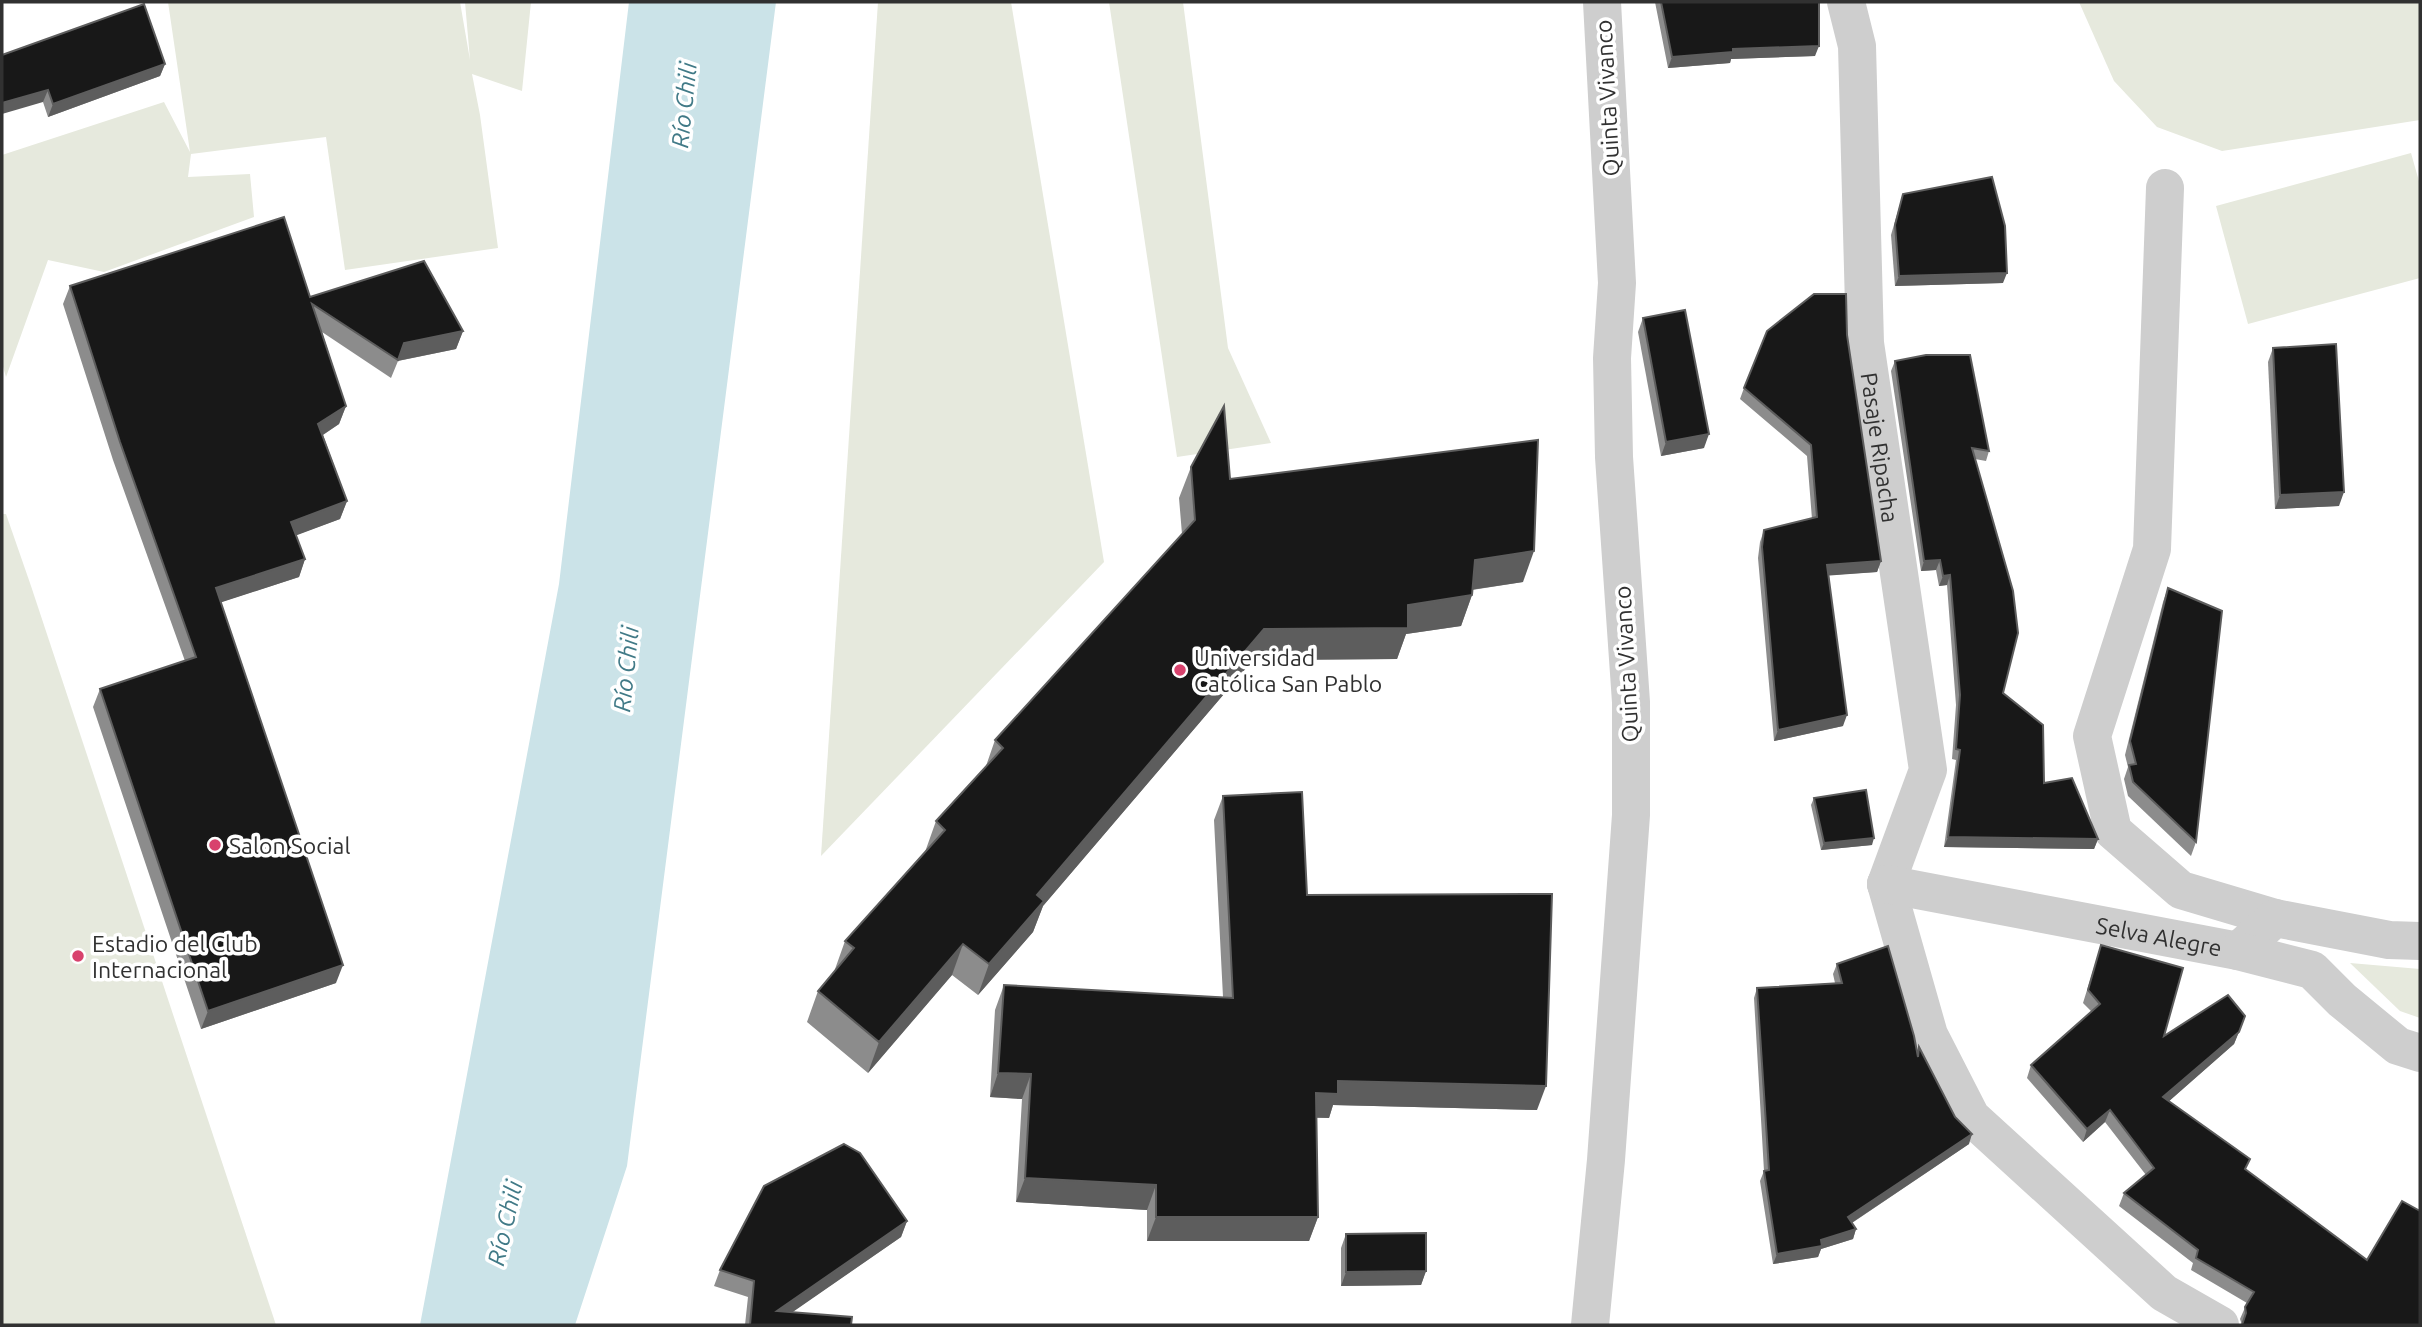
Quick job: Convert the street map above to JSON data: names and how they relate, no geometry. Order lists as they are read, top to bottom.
{
  "streets": {
    "street": ["Quinta Vivanco", "Pasaje Ripacha", "Selva Alegre"]
  },
  "crossings": [
    ["Pasaje Ripacha", "Selva Alegre"]
  ],
  "water": ["Río Chili"],
  "places": ["Universidad Católica San Pablo", "Salon Social", "Estadio del Club Internacional"]
}
